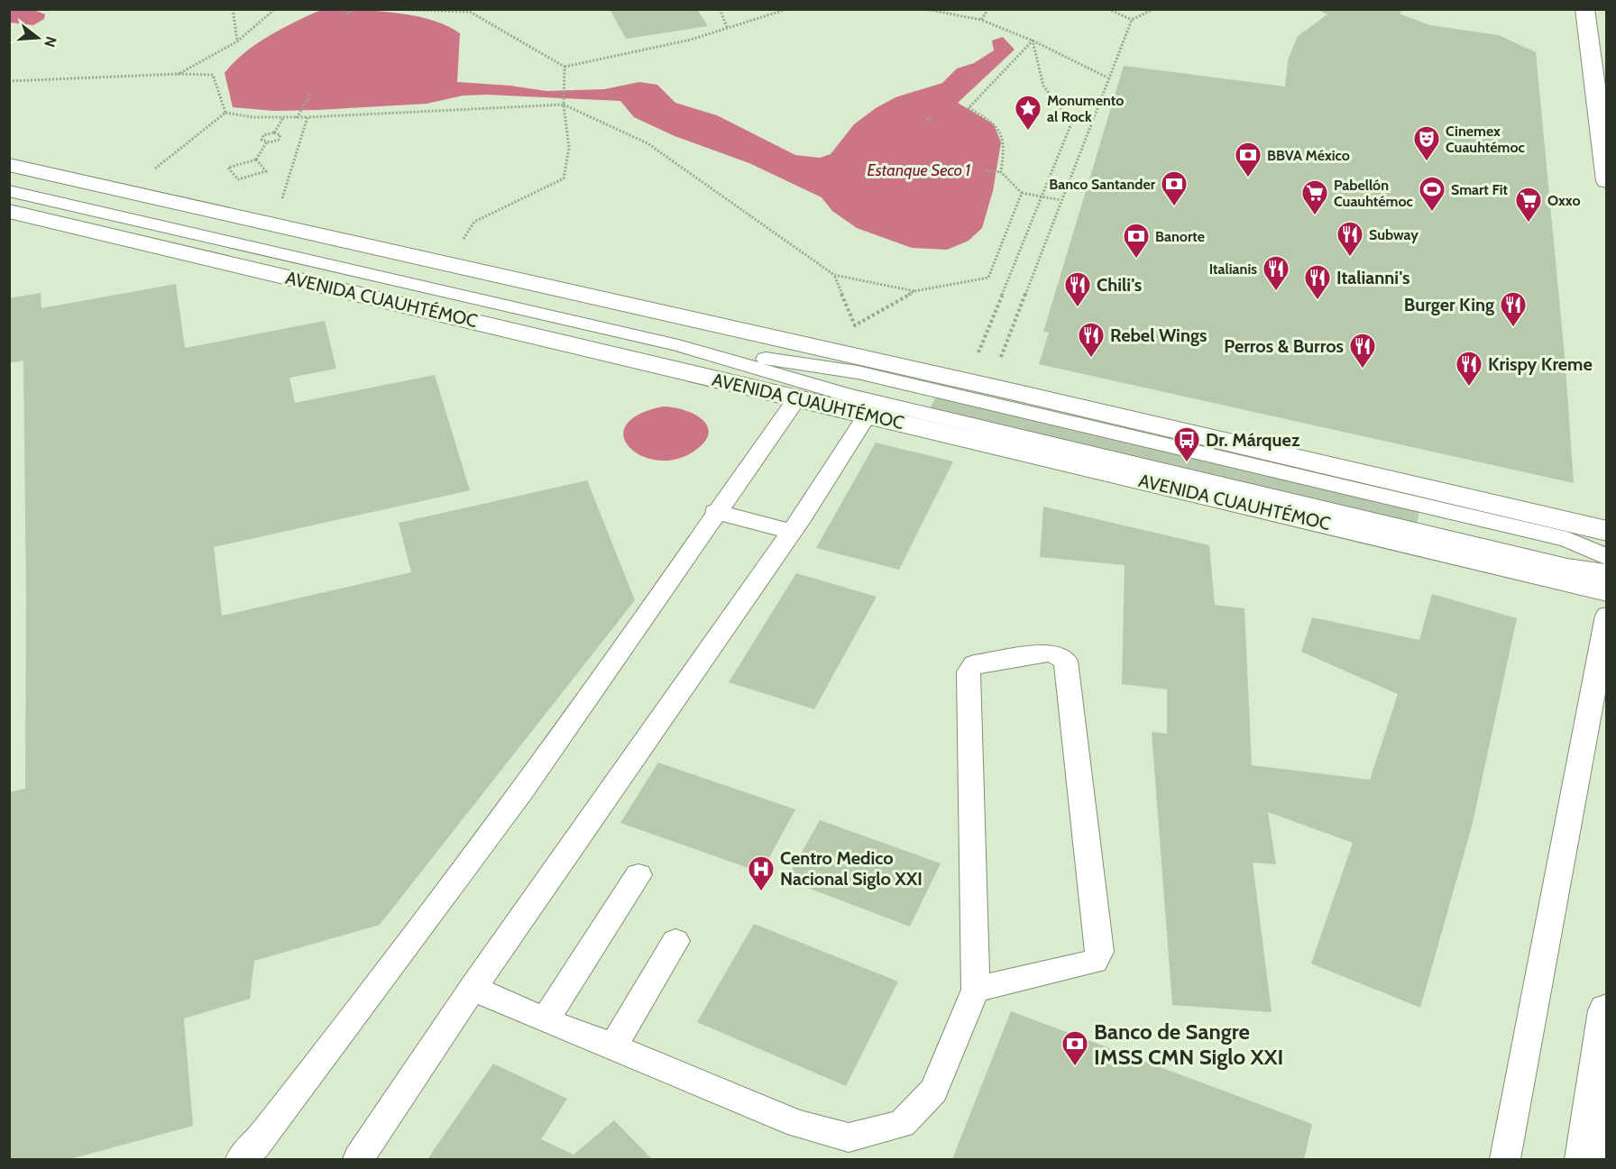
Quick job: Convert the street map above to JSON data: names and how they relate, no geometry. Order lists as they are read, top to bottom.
{
  "streets": {
    "main road": ["AVENIDA CUAUHTÉMOC"]
  },
  "water": ["Estanque Seco 1"],
  "places": {
    "place": ["Monumento al Rock"],
    "theatre": ["Cinemex Cuauhtémoc"],
    "bank": [
      "BBVA México",
      "Banco Santander",
      "Banorte",
      "Banco de Sangre IMSS CMN Siglo XXI"
    ],
    "sports": ["Smart Fit"],
    "supermarket": ["Pabellón Cuauhtémoc", "Oxxo"],
    "restaurant": [
      "Subway",
      "Italianis",
      "Italianni's",
      "Chili's",
      "Burger King",
      "Rebel Wings",
      "Perros & Burros",
      "Krispy Kreme"
    ],
    "bus stop": ["Dr. Márquez"],
    "hospital": ["Centro Medico Nacional Siglo XXI"]
  },
  "north": "right"
}
